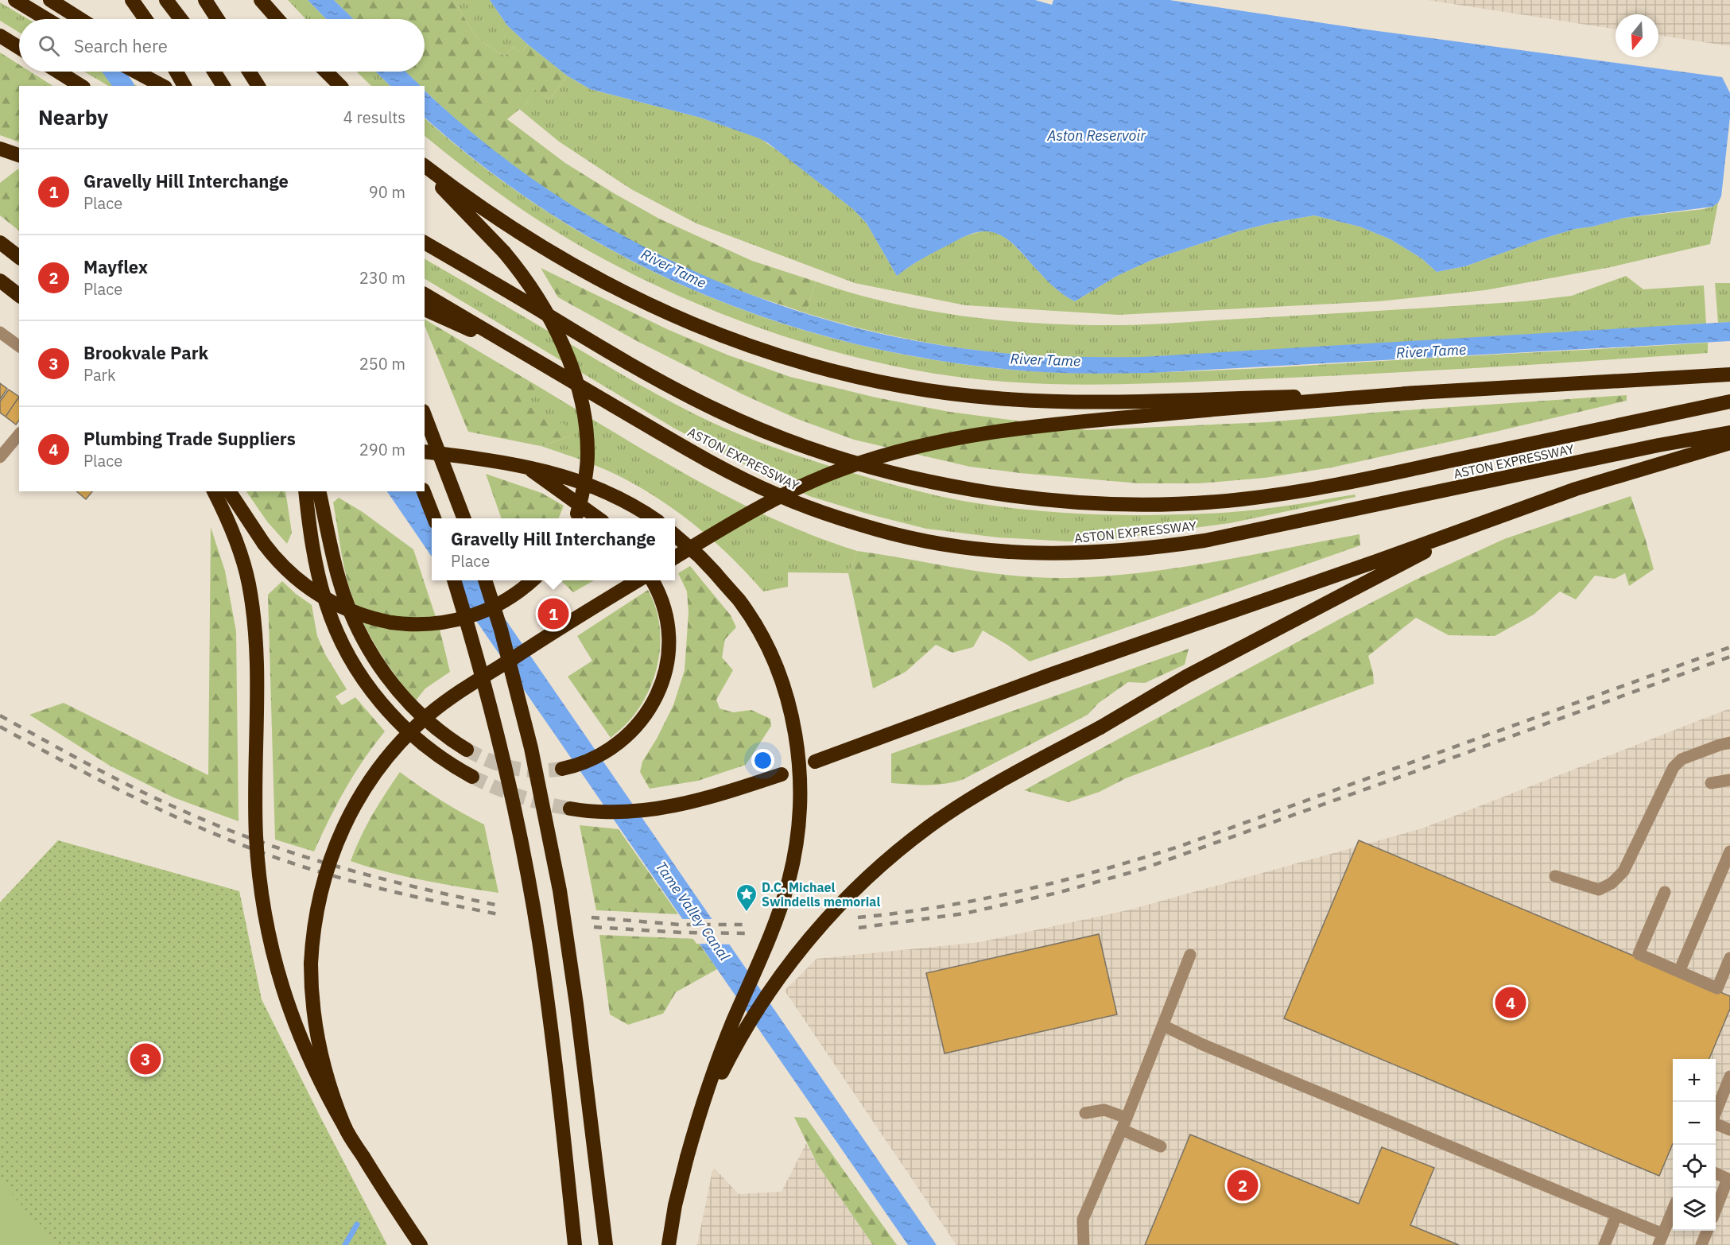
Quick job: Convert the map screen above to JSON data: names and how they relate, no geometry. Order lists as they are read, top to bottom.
{
  "streets": {
    "highway": ["ASTON EXPRESSWAY"]
  },
  "water": ["Aston Reservoir", "River Tame", "Tame Valley Canal"],
  "places": {
    "place": ["D.C. Michael Swindells memorial"]
  },
  "north": "bottom",
  "page": {
    "search": "Search here",
    "heading": ["Nearby", "4 results"],
    "list": [
      {
        "mark": "1",
        "name": "Gravelly Hill Interchange",
        "note": "Place",
        "value": "90 m"
      },
      {
        "mark": "2",
        "name": "Mayflex",
        "note": "Place",
        "value": "230 m"
      },
      {
        "mark": "3",
        "name": "Brookvale Park",
        "note": "Park",
        "value": "250 m"
      },
      {
        "mark": "4",
        "name": "Plumbing Trade Suppliers",
        "note": "Place",
        "value": "290 m"
      }
    ],
    "popup": ["Gravelly Hill Interchange", "Place"],
    "pins": [
      "1",
      "4",
      "3",
      "2"
    ],
    "map_buttons": ["+", "−"]
  }
}
